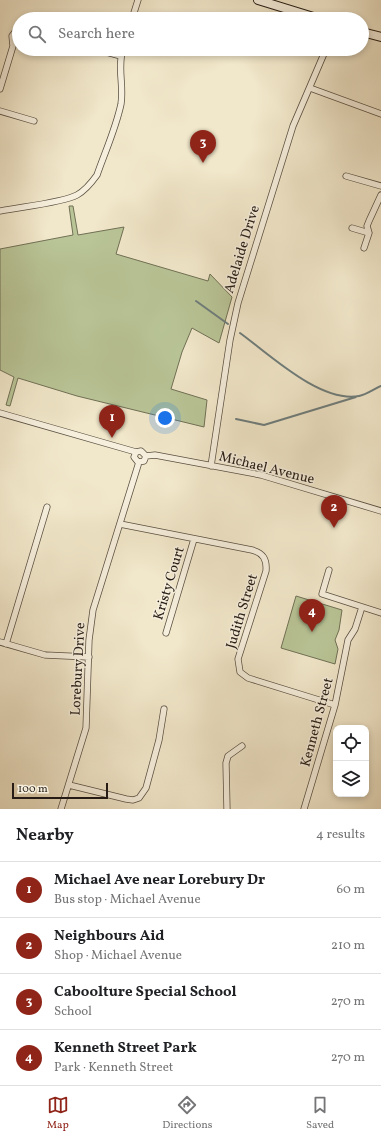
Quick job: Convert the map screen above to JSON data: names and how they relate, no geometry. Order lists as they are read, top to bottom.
{
  "streets": {
    "street": [
      "Adelaide Drive",
      "Michael Avenue",
      "Kristy Court",
      "Judith Street",
      "Lorebury Drive",
      "Kenneth Street"
    ]
  },
  "crossings": [
    ["Adelaide Drive", "Michael Avenue"],
    ["Michael Avenue", "Lorebury Drive"],
    ["Kristy Court", "Judith Street"],
    ["Judith Street", "Lorebury Drive"],
    ["Judith Street", "Kenneth Street"]
  ],
  "scale_bar": "100 m",
  "page": {
    "search": "Search here",
    "pins": [
      "3",
      "1",
      "2",
      "4"
    ],
    "scale": "100 m",
    "heading": ["Nearby", "4 results"],
    "list": [
      {
        "mark": "1",
        "name": "Michael Ave near Lorebury Dr",
        "note": "Bus stop · Michael Avenue",
        "value": "60 m"
      },
      {
        "mark": "2",
        "name": "Neighbours Aid",
        "note": "Shop · Michael Avenue",
        "value": "210 m"
      },
      {
        "mark": "3",
        "name": "Caboolture Special School",
        "note": "School",
        "value": "270 m"
      },
      {
        "mark": "4",
        "name": "Kenneth Street Park",
        "note": "Park · Kenneth Street",
        "value": "270 m"
      }
    ],
    "nav": ["Map", "Directions", "Saved"]
  }
}
